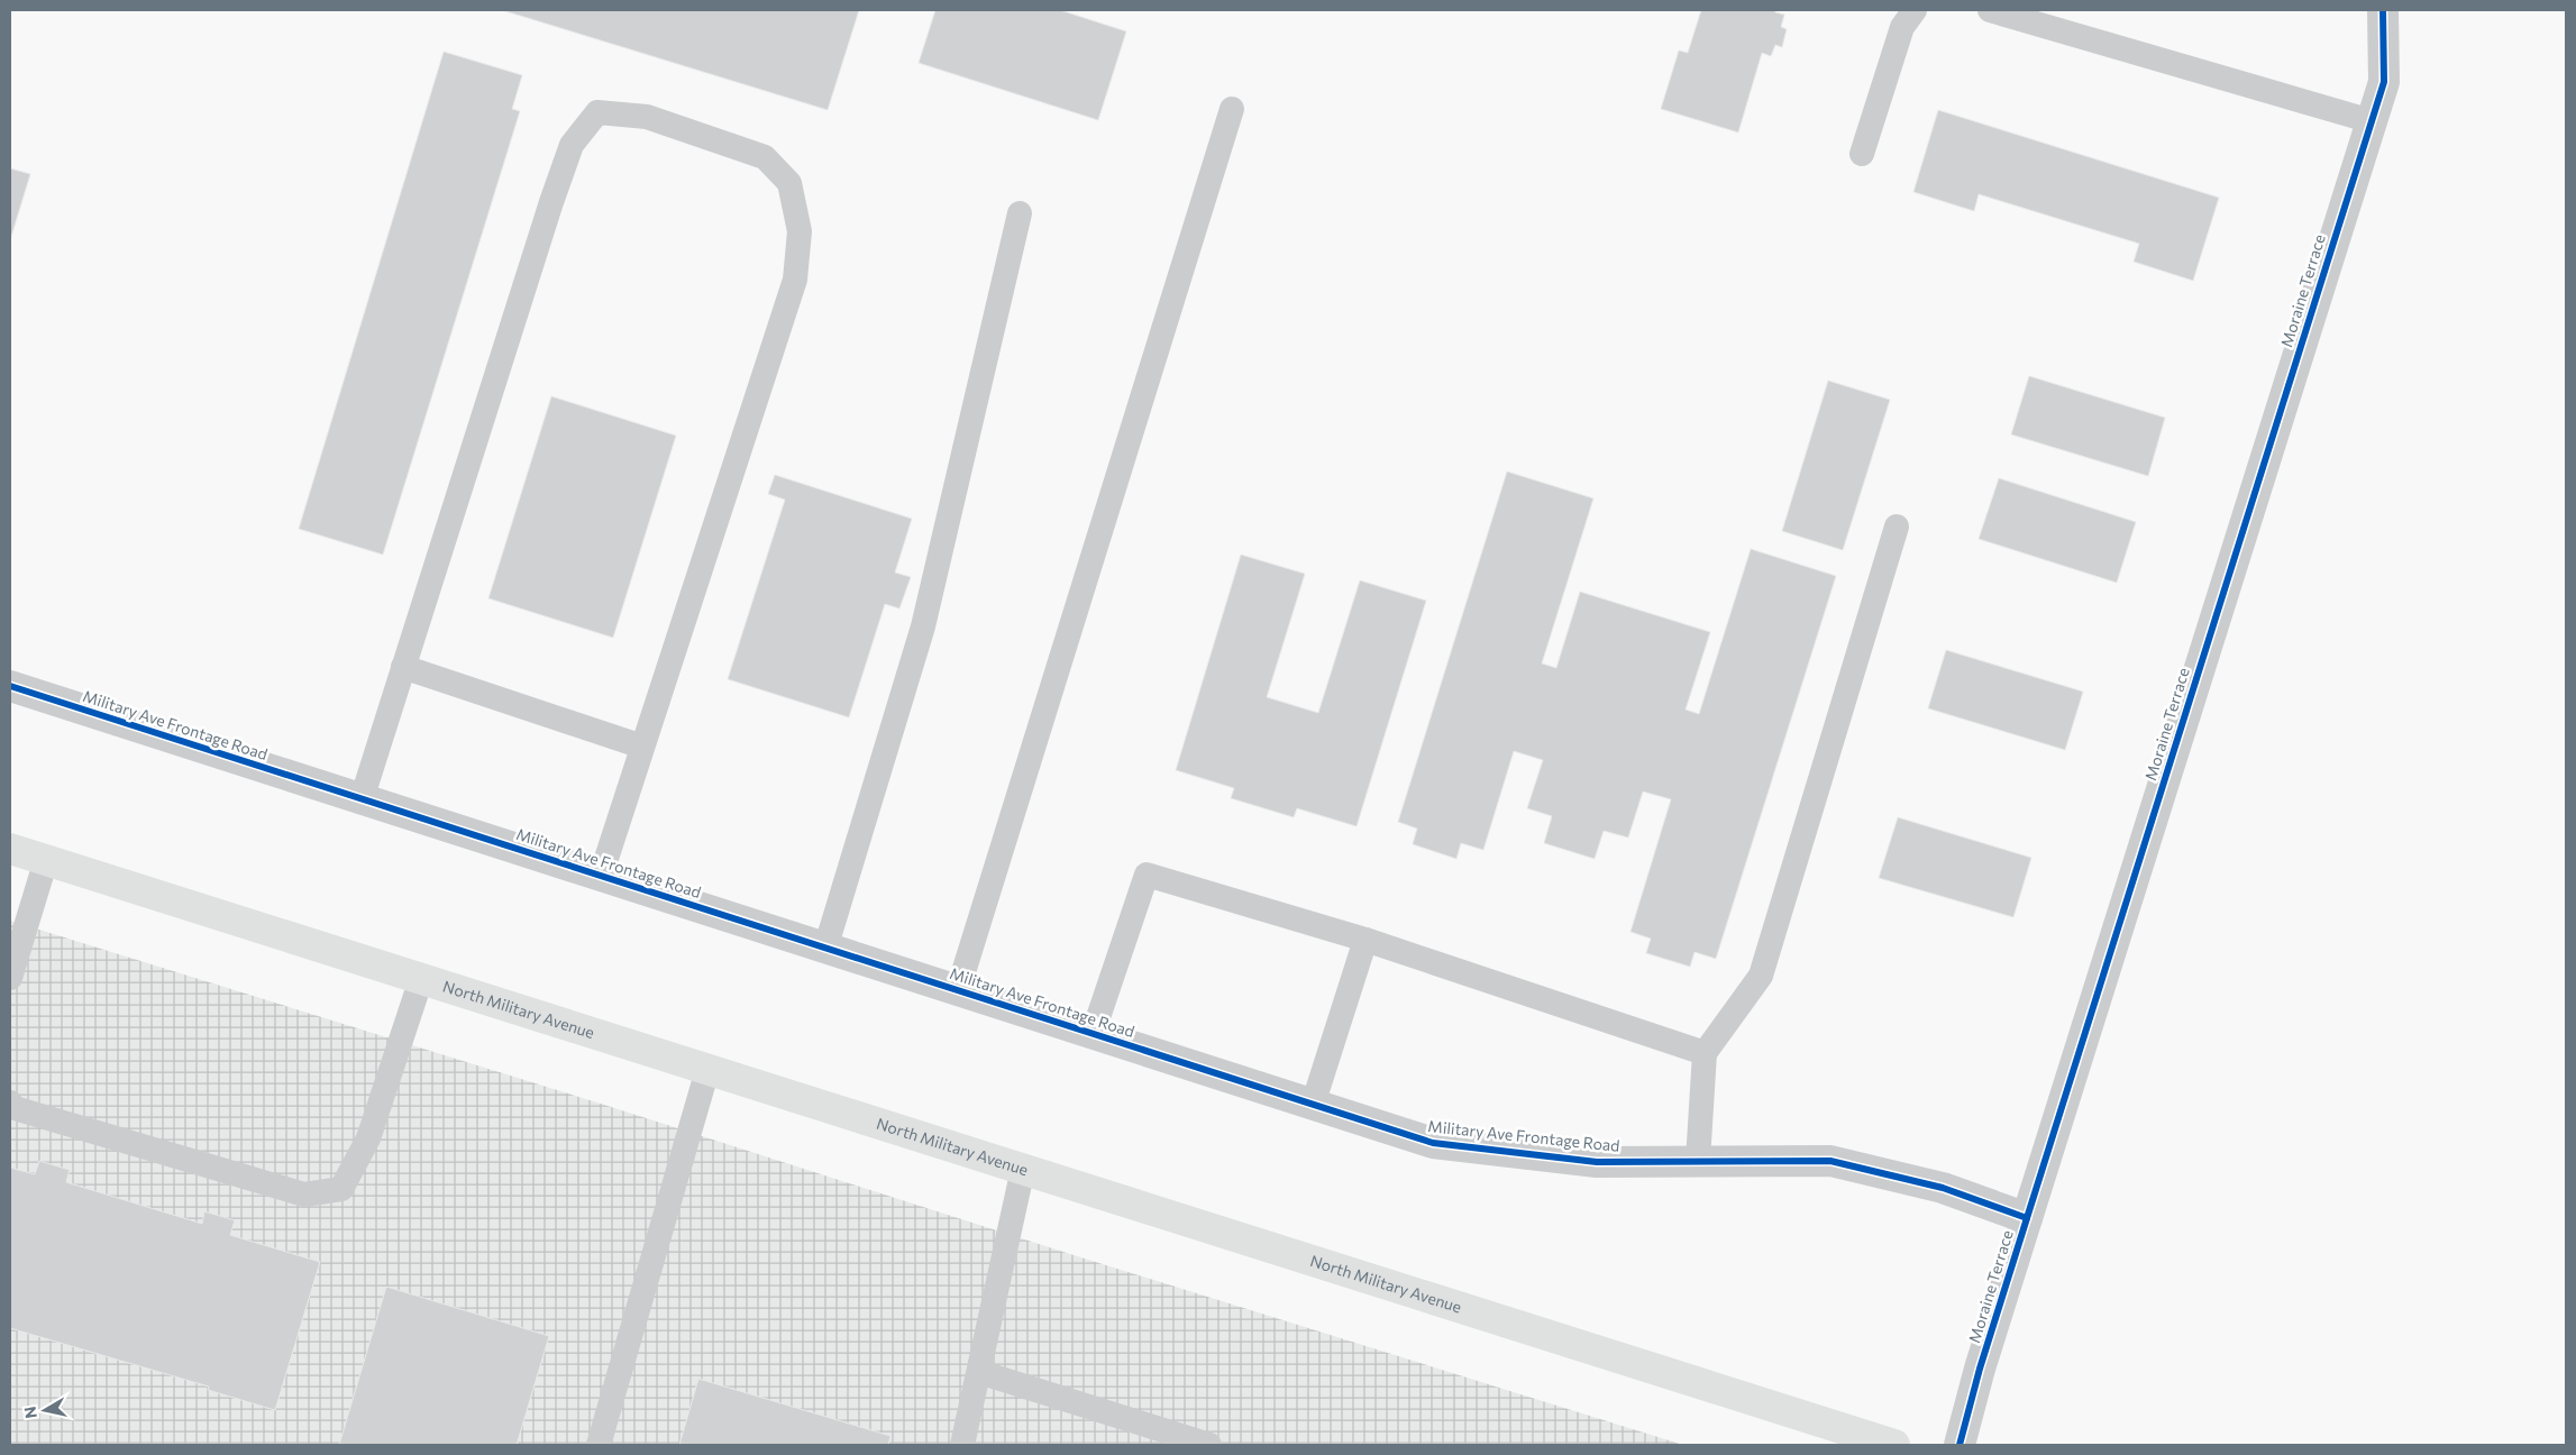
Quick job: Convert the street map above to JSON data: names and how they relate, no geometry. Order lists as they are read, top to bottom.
{
  "streets": {
    "main road": ["North Military Avenue"],
    "street": ["Moraine Terrace", "Military Ave Frontage Road"]
  },
  "crossings": [
    ["Moraine Terrace", "Military Ave Frontage Road"]
  ],
  "north": "left"
}
